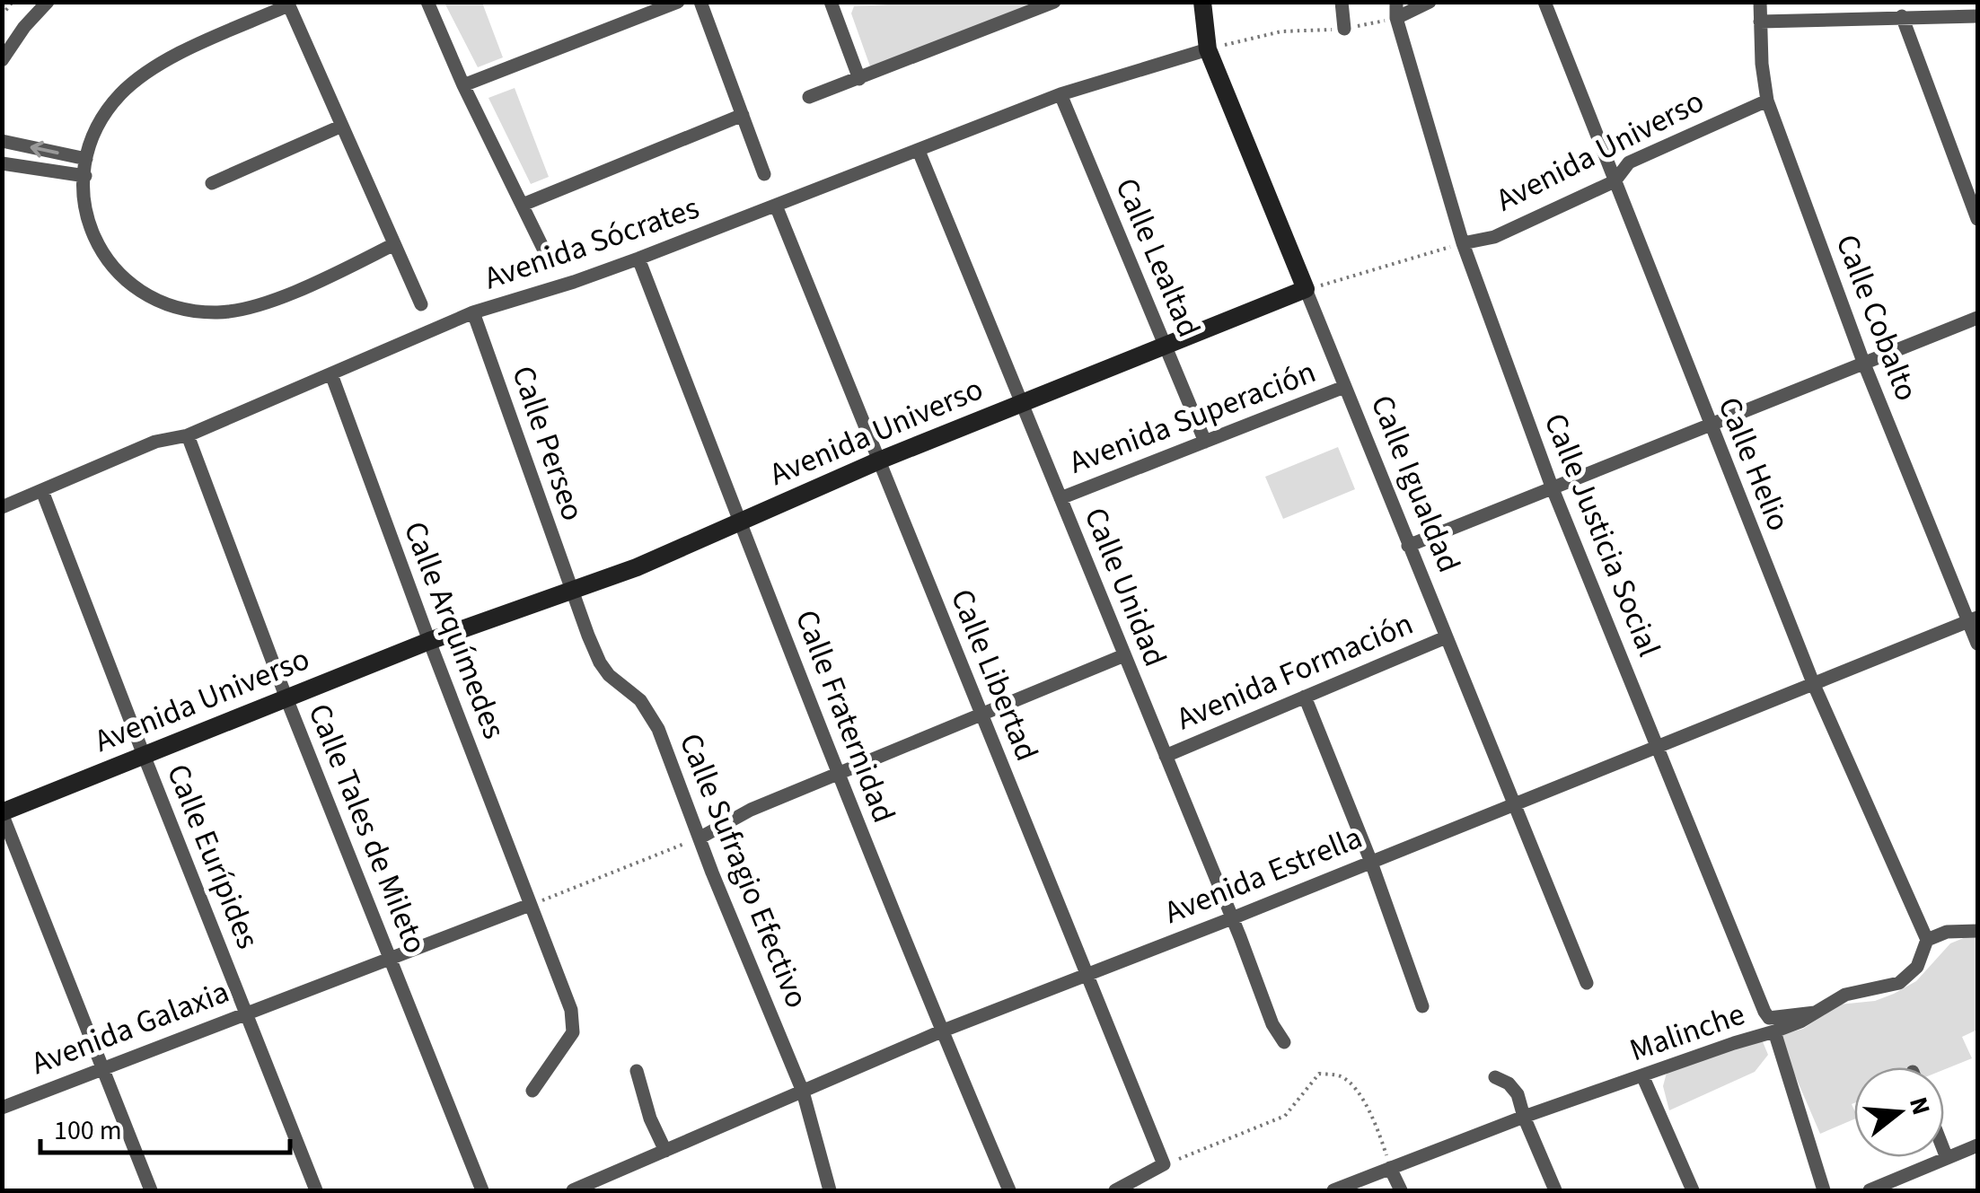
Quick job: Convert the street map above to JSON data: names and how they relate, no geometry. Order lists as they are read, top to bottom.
{
  "streets": {
    "street": [
      "Avenida Universo",
      "Avenida Sócrates",
      "Calle Lealtad",
      "Calle Cobalto",
      "Avenida Superación",
      "Calle Perseo",
      "Calle Helio",
      "Calle Igualdad",
      "Calle Justicia Social",
      "Calle Unidad",
      "Calle Arquímedes",
      "Avenida Formación",
      "Calle Libertad",
      "Calle Fraternidad",
      "Calle Tales de Mileto",
      "Calle Eurípides",
      "Calle Sufragio Efectivo",
      "Avenida Estrella",
      "Avenida Galaxia",
      "Malinche"
    ]
  },
  "crossings": [
    ["Avenida Universo", "Calle Lealtad"],
    ["Avenida Universo", "Calle Cobalto"],
    ["Avenida Universo", "Calle Perseo"],
    ["Avenida Universo", "Calle Helio"],
    ["Avenida Universo", "Calle Igualdad"],
    ["Avenida Universo", "Calle Justicia Social"],
    ["Avenida Universo", "Calle Unidad"],
    ["Avenida Universo", "Calle Arquímedes"],
    ["Avenida Universo", "Calle Libertad"],
    ["Avenida Universo", "Calle Fraternidad"],
    ["Avenida Universo", "Calle Tales de Mileto"],
    ["Avenida Universo", "Calle Eurípides"],
    ["Avenida Universo", "Calle Sufragio Efectivo"],
    ["Avenida Sócrates", "Calle Lealtad"],
    ["Avenida Sócrates", "Calle Perseo"],
    ["Avenida Sócrates", "Calle Igualdad"],
    ["Avenida Sócrates", "Calle Unidad"],
    ["Avenida Sócrates", "Calle Arquímedes"],
    ["Avenida Sócrates", "Calle Libertad"],
    ["Avenida Sócrates", "Calle Fraternidad"],
    ["Avenida Sócrates", "Calle Tales de Mileto"],
    ["Avenida Sócrates", "Calle Eurípides"],
    ["Calle Lealtad", "Avenida Superación"],
    ["Calle Cobalto", "Avenida Estrella"],
    ["Avenida Superación", "Calle Igualdad"],
    ["Avenida Superación", "Calle Unidad"],
    ["Calle Perseo", "Calle Sufragio Efectivo"],
    ["Calle Helio", "Avenida Estrella"],
    ["Calle Helio", "Malinche"],
    ["Calle Igualdad", "Avenida Formación"],
    ["Calle Igualdad", "Avenida Estrella"],
    ["Calle Justicia Social", "Avenida Estrella"],
    ["Calle Justicia Social", "Malinche"],
    ["Calle Unidad", "Avenida Formación"],
    ["Calle Unidad", "Avenida Estrella"],
    ["Calle Arquímedes", "Avenida Galaxia"],
    ["Calle Libertad", "Avenida Estrella"],
    ["Calle Fraternidad", "Avenida Estrella"],
    ["Calle Tales de Mileto", "Avenida Galaxia"],
    ["Calle Eurípides", "Avenida Galaxia"],
    ["Calle Sufragio Efectivo", "Avenida Estrella"]
  ],
  "scale_bar": "100 m",
  "north": "right"
}
